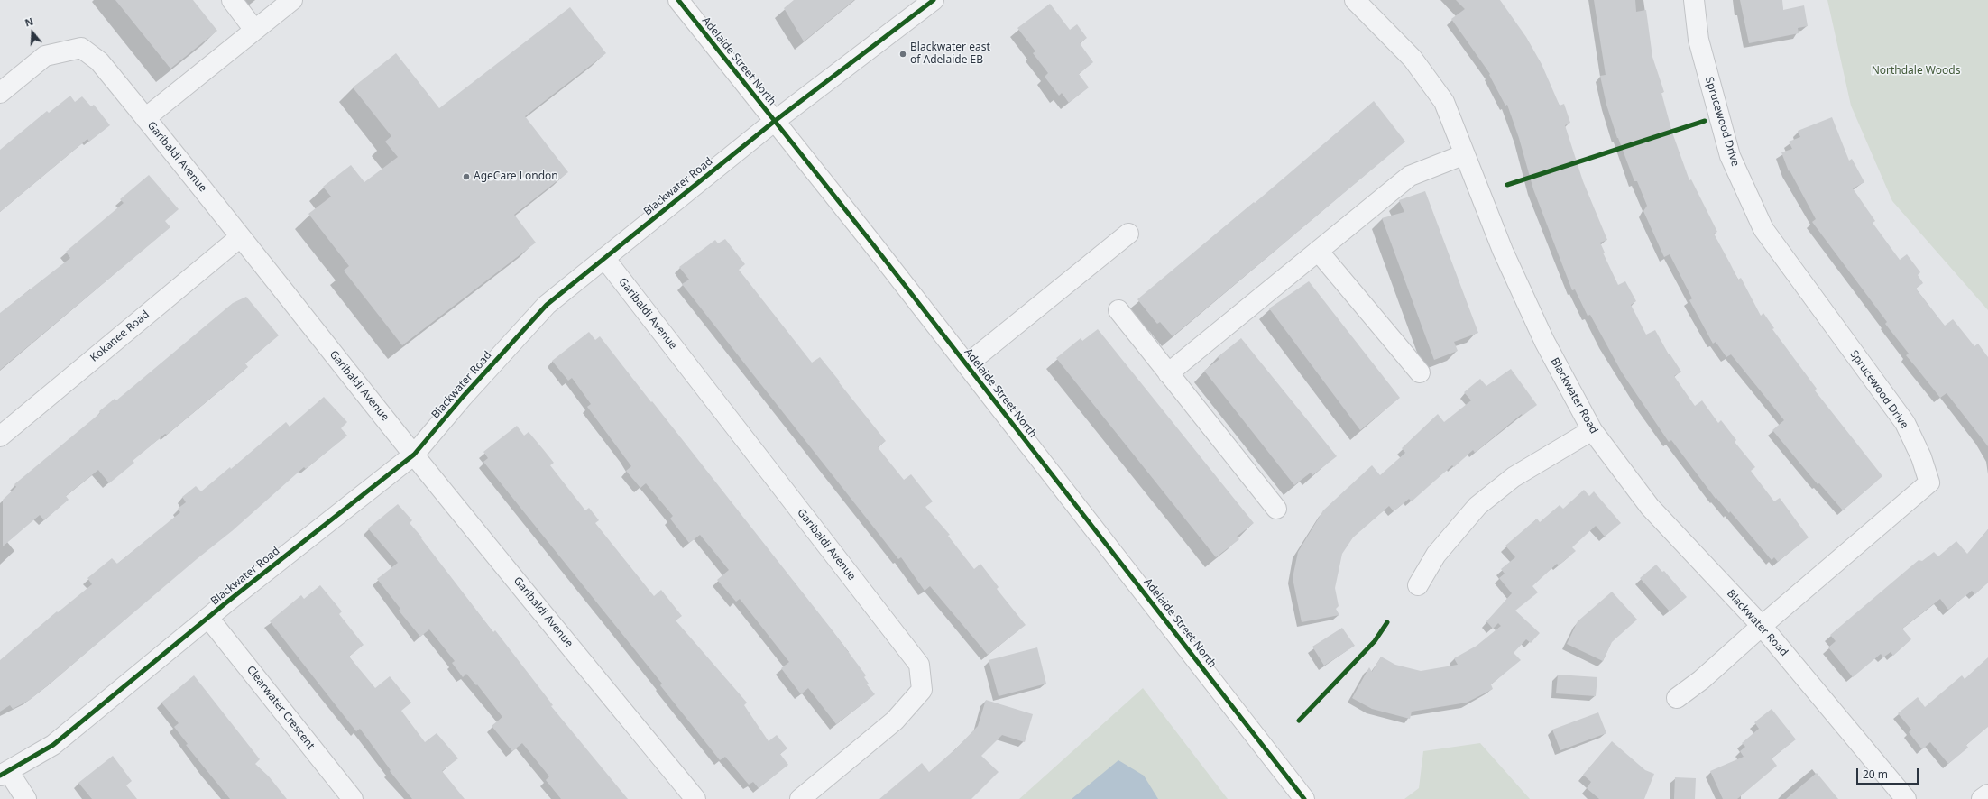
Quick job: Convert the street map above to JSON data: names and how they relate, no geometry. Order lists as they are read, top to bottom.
{
  "streets": {
    "main road": ["Adelaide Street North"],
    "street": [
      "Sprucewood Drive",
      "Garibaldi Avenue",
      "Blackwater Road",
      "Kokanee Road",
      "Clearwater Crescent"
    ]
  },
  "crossings": [
    ["Adelaide Street North", "Blackwater Road"],
    ["Sprucewood Drive", "Blackwater Road"],
    ["Garibaldi Avenue", "Blackwater Road"],
    ["Garibaldi Avenue", "Kokanee Road"],
    ["Blackwater Road", "Clearwater Crescent"]
  ],
  "parks": ["Northdale Woods"],
  "places": ["Blackwater east of Adelaide EB", "AgeCare London"],
  "scale_bar": "20 m",
  "north": "top"
}
